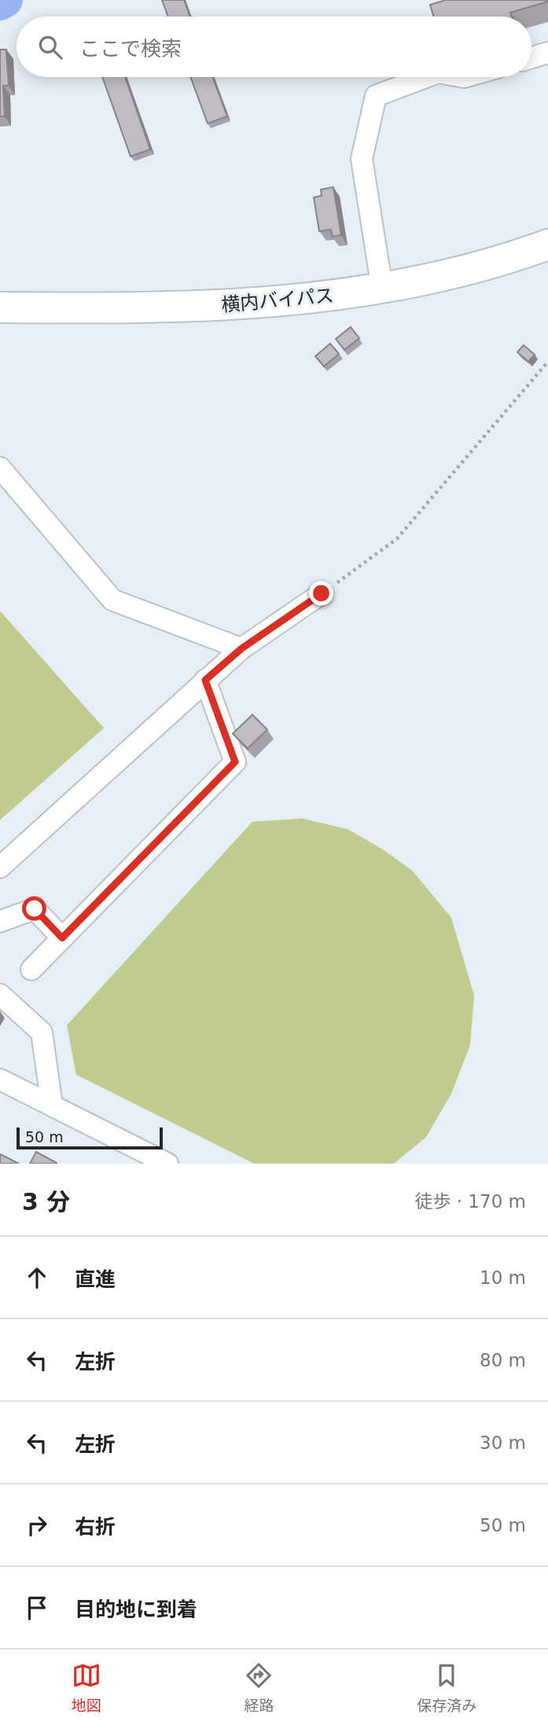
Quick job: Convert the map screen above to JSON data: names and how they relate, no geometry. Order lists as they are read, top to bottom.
{
  "streets": {
    "highway": ["横内バイパス"]
  },
  "scale_bar": "50 m",
  "page": {
    "search": "ここで検索",
    "scale": "50 m",
    "heading": ["3 分", "徒歩 · 170 m"],
    "list": [
      ["直進", "10 m"],
      ["左折", "80 m"],
      ["左折", "30 m"],
      ["右折", "50 m"],
      "目的地に到着"
    ],
    "nav": ["地図", "経路", "保存済み"]
  }
}
